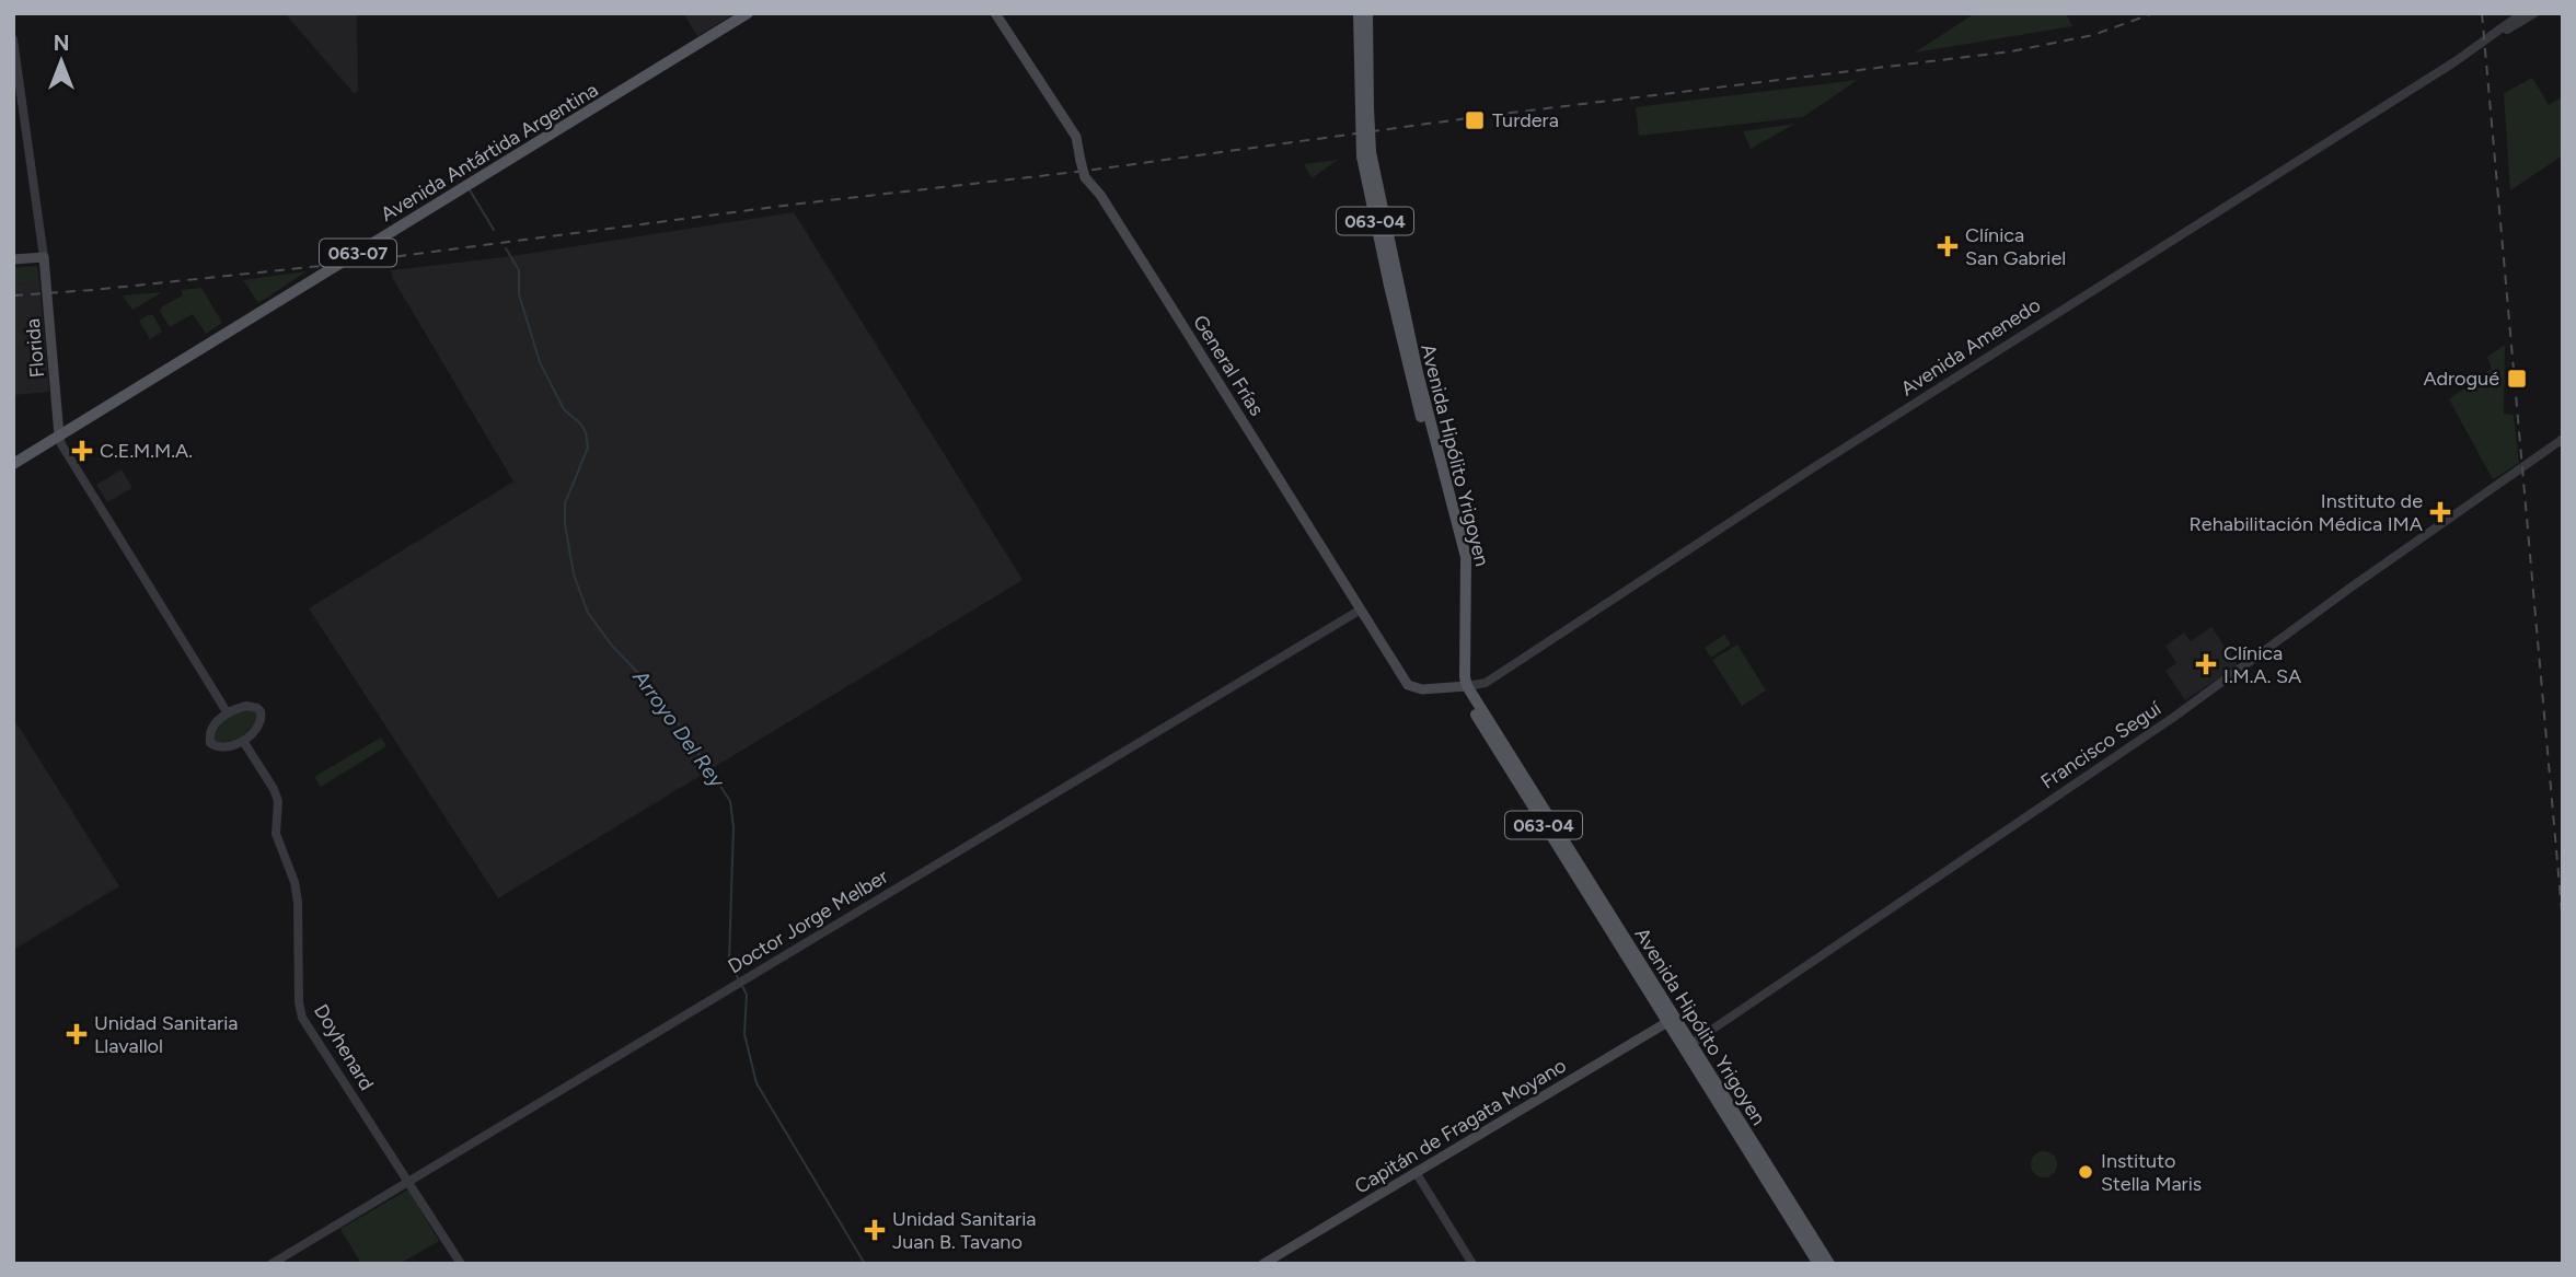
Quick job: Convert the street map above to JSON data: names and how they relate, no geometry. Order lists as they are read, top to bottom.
{
  "streets": {
    "main road": [
      "Avenida Antártida Argentina",
      "063-04",
      "063-07",
      "Florida",
      "General Frías",
      "Avenida Hipólito Yrigoyen",
      "Capitán de Fragata Moyano"
    ],
    "street": [
      "Avenida Amenedo",
      "Francisco Seguí",
      "Doctor Jorge Melber",
      "Doyhenard"
    ]
  },
  "crossings": [
    ["Avenida Antártida Argentina", "Florida"],
    ["Avenida Amenedo", "General Frías"],
    ["Avenida Amenedo", "Avenida Hipólito Yrigoyen"],
    ["General Frías", "Avenida Hipólito Yrigoyen"],
    ["General Frías", "Doctor Jorge Melber"],
    ["Avenida Hipólito Yrigoyen", "Francisco Seguí"],
    ["Avenida Hipólito Yrigoyen", "Capitán de Fragata Moyano"],
    ["Doctor Jorge Melber", "Doyhenard"]
  ],
  "water": ["Arroyo Del Rey"],
  "places": {
    "transit": ["Turdera", "Adrogué"],
    "health": [
      "Clínica San Gabriel",
      "C.E.M.M.A.",
      "Instituto de Rehabilitación Médica IMA",
      "Clínica I.M.A. SA",
      "Unidad Sanitaria Llavallol",
      "Unidad Sanitaria Juan B. Tavano"
    ],
    "other": ["Instituto Stella Maris"]
  },
  "north": "top"
}
